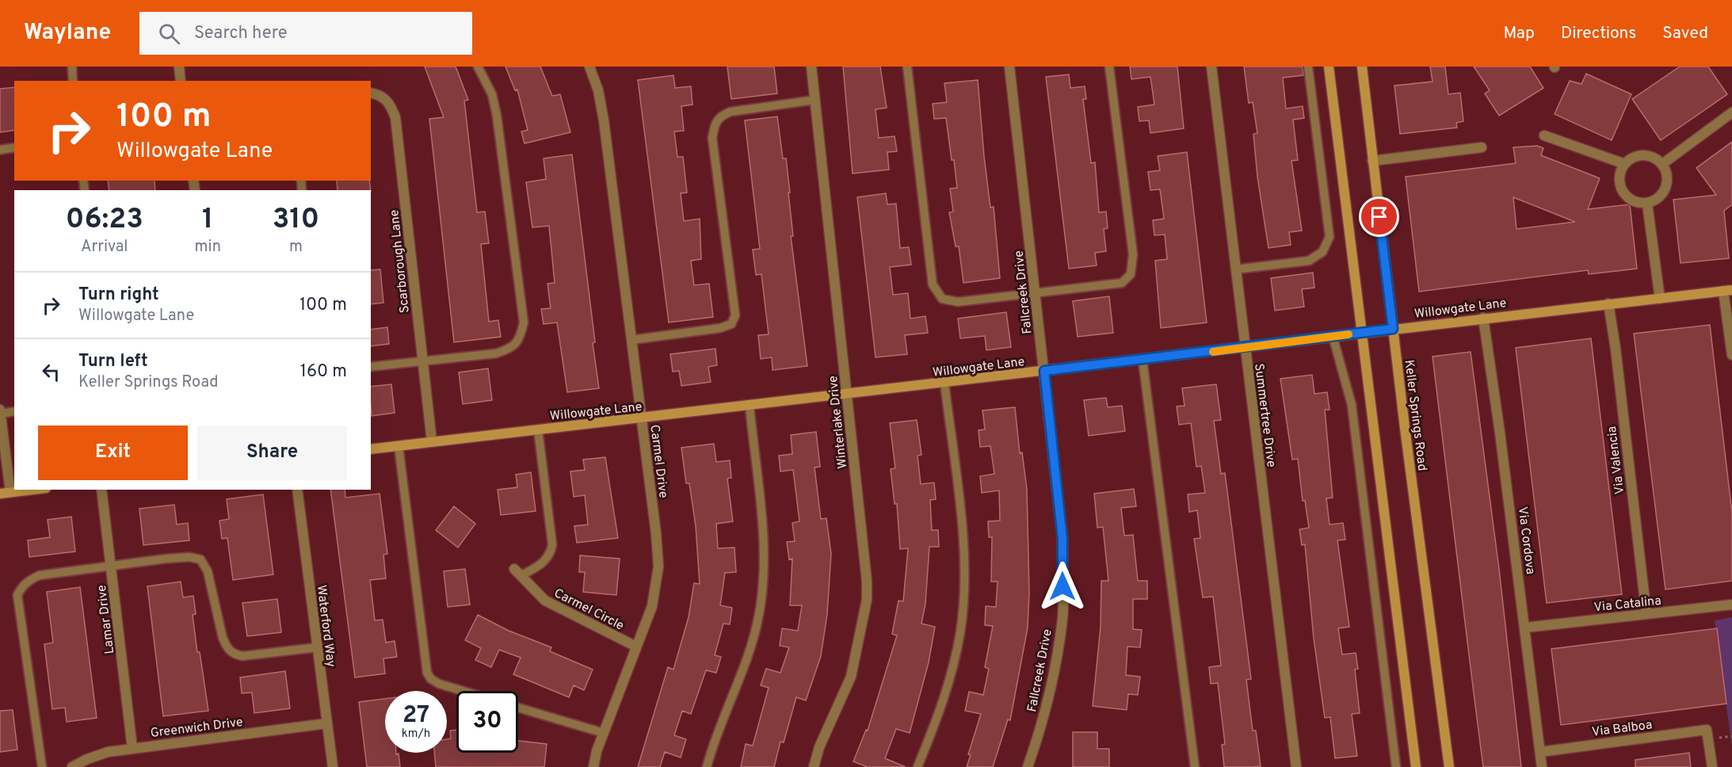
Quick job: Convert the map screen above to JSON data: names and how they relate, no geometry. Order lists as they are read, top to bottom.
{
  "streets": {
    "street": [
      "Scarborough Lane",
      "Fallcreek Drive",
      "Willowgate Lane",
      "Summertree Drive",
      "Keller Springs Road",
      "Winterlake Drive",
      "Via Valencia",
      "Carmel Drive",
      "Via Cordova",
      "Via Catalina",
      "Carmel Circle",
      "Lamar Drive",
      "Waterford Way",
      "Greenwich Drive",
      "Via Balboa"
    ]
  },
  "crossings": [
    ["Scarborough Lane", "Willowgate Lane"],
    ["Fallcreek Drive", "Willowgate Lane"],
    ["Willowgate Lane", "Summertree Drive"],
    ["Willowgate Lane", "Keller Springs Road"],
    ["Willowgate Lane", "Winterlake Drive"],
    ["Willowgate Lane", "Via Valencia"],
    ["Willowgate Lane", "Carmel Drive"],
    ["Willowgate Lane", "Via Cordova"],
    ["Via Valencia", "Via Catalina"],
    ["Carmel Drive", "Carmel Circle"],
    ["Via Cordova", "Via Catalina"],
    ["Via Cordova", "Via Balboa"],
    ["Lamar Drive", "Greenwich Drive"],
    ["Waterford Way", "Greenwich Drive"]
  ],
  "page": {
    "header": "Waylane",
    "search": "Search here",
    "nav": ["Map", "Directions", "Saved"],
    "turn": ["100 m", "Willowgate Lane"],
    "eta": [
      "06:23",
      "Arrival",
      "1",
      "min",
      "310",
      "m"
    ],
    "list": [
      {
        "name": "Turn right",
        "note": "Willowgate Lane",
        "value": "100 m"
      },
      {
        "name": "Turn left",
        "note": "Keller Springs Road",
        "value": "160 m"
      }
    ],
    "buttons": ["Exit", "Share"],
    "speed": "27 km/h",
    "limit": "30"
  }
}
